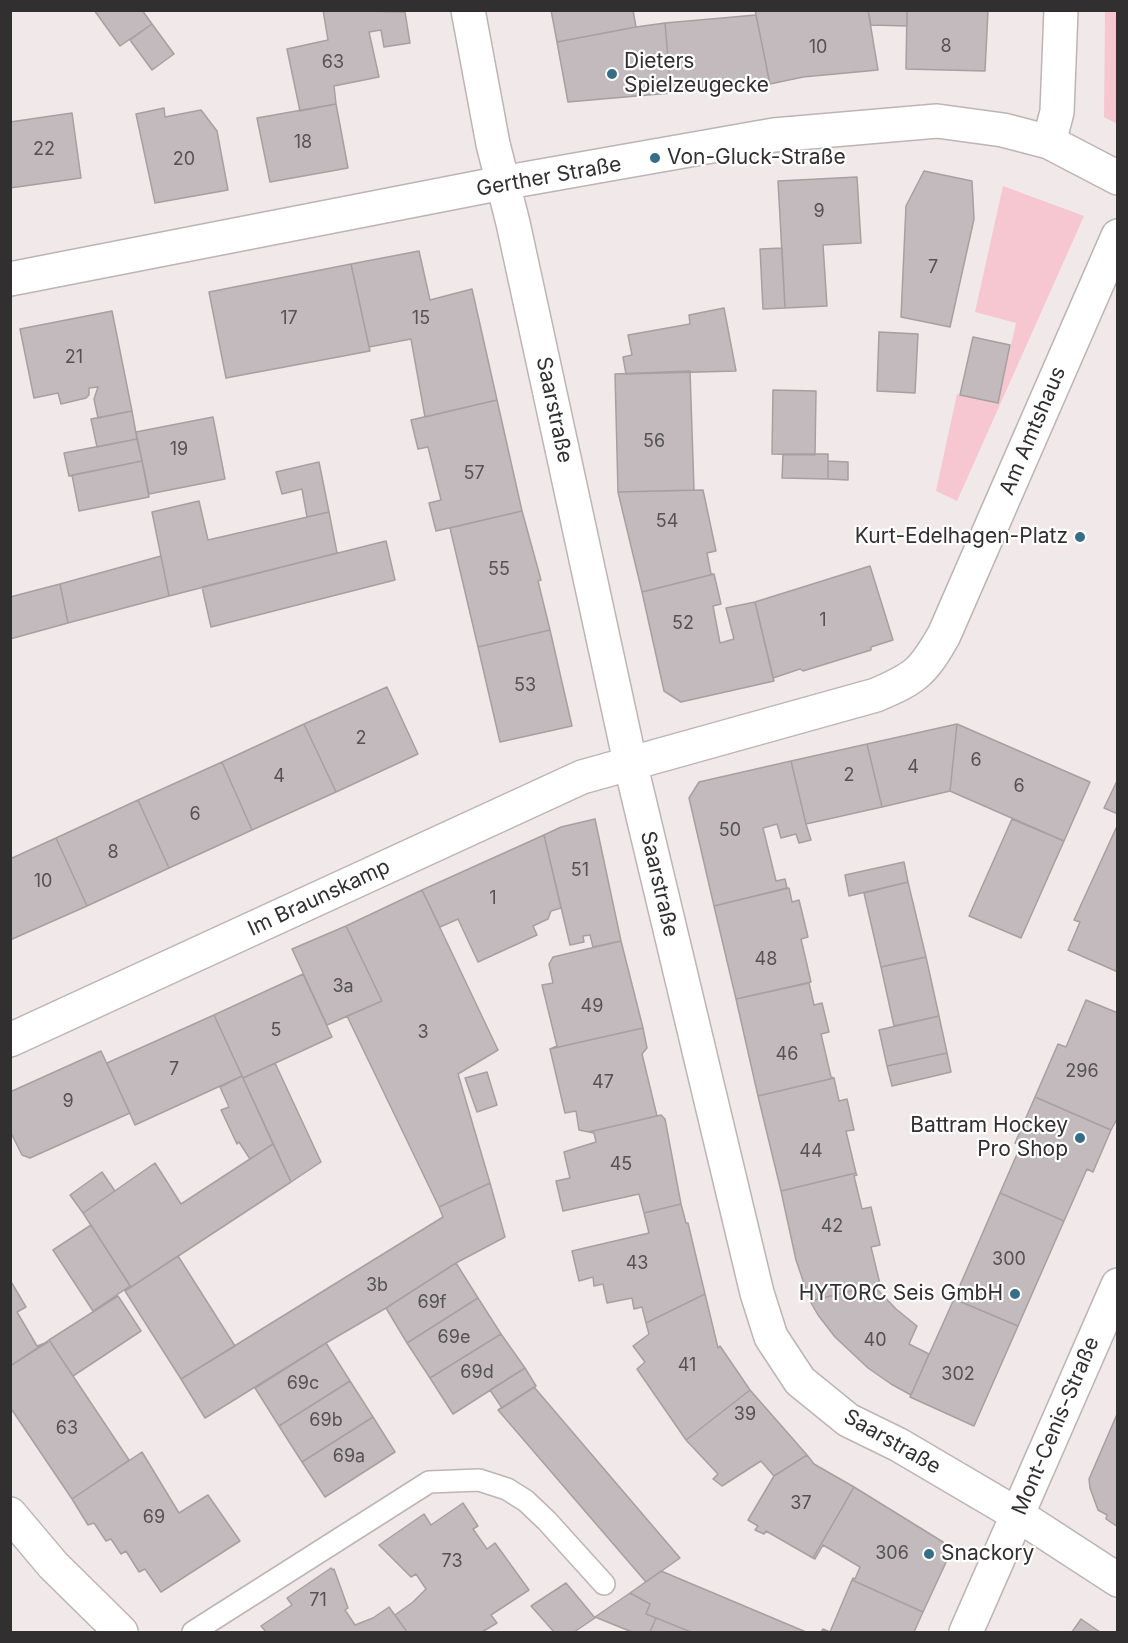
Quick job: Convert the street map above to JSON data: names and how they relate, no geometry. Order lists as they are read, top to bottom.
{
  "streets": {
    "street": [
      "Gerther Straße",
      "Saarstraße",
      "Am Amtshaus",
      "Im Braunskamp",
      "Mont-Cenis-Straße"
    ]
  },
  "crossings": [
    ["Gerther Straße", "Saarstraße"],
    ["Saarstraße", "Am Amtshaus"],
    ["Saarstraße", "Im Braunskamp"],
    ["Saarstraße", "Mont-Cenis-Straße"],
    ["Am Amtshaus", "Im Braunskamp"]
  ],
  "places": [
    "Dieters Spielzeugecke",
    "Von-Gluck-Straße",
    "Kurt-Edelhagen-Platz",
    "Battram Hockey Pro Shop",
    "HYTORC Seis GmbH",
    "Snackory"
  ],
  "house_numbers": [
    "8",
    "10",
    "63",
    "18",
    "22",
    "20",
    "9",
    "7",
    "17",
    "15",
    "21",
    "56",
    "19",
    "57",
    "54",
    "55",
    "1",
    "52",
    "53",
    "2",
    "6",
    "4",
    "2",
    "4",
    "6",
    "6",
    "50",
    "8",
    "51",
    "10",
    "1",
    "48",
    "3a",
    "49",
    "5",
    "3",
    "46",
    "7",
    "296",
    "47",
    "9",
    "44",
    "45",
    "42",
    "300",
    "43",
    "3b",
    "69f",
    "69e",
    "40",
    "41",
    "69d",
    "302",
    "69c",
    "39",
    "69b",
    "63",
    "69a",
    "37",
    "69",
    "306",
    "73",
    "71"
  ]
}
